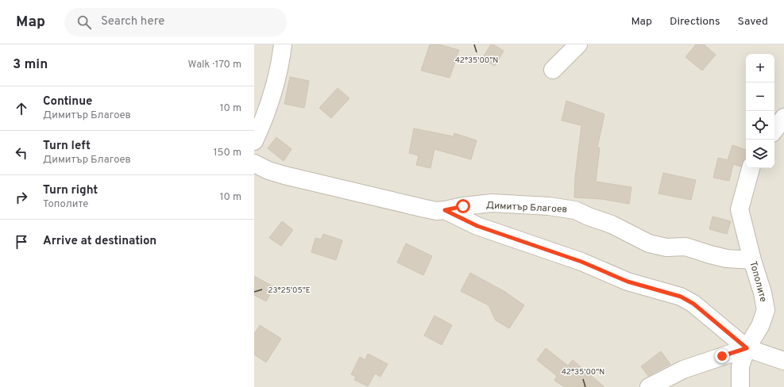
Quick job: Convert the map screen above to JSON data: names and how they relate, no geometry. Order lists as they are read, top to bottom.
{
  "streets": {
    "street": ["Димитър Благоев", "Тополите"]
  },
  "crossings": [
    ["Димитър Благоев", "Тополите"]
  ],
  "page": {
    "header": "Map",
    "search": "Search here",
    "nav": ["Map", "Directions", "Saved"],
    "heading": ["3 min", "Walk · 170 m"],
    "map_buttons": ["+", "−"],
    "list": [
      ["Continue", "Димитър Благоев", "10 m"],
      ["Turn left", "Димитър Благоев", "150 m"],
      ["Turn right", "Тополите", "10 m"],
      "Arrive at destination"
    ]
  },
  "coordinates": ["42°35'00\"N", "23°25'05\"E"]
}
